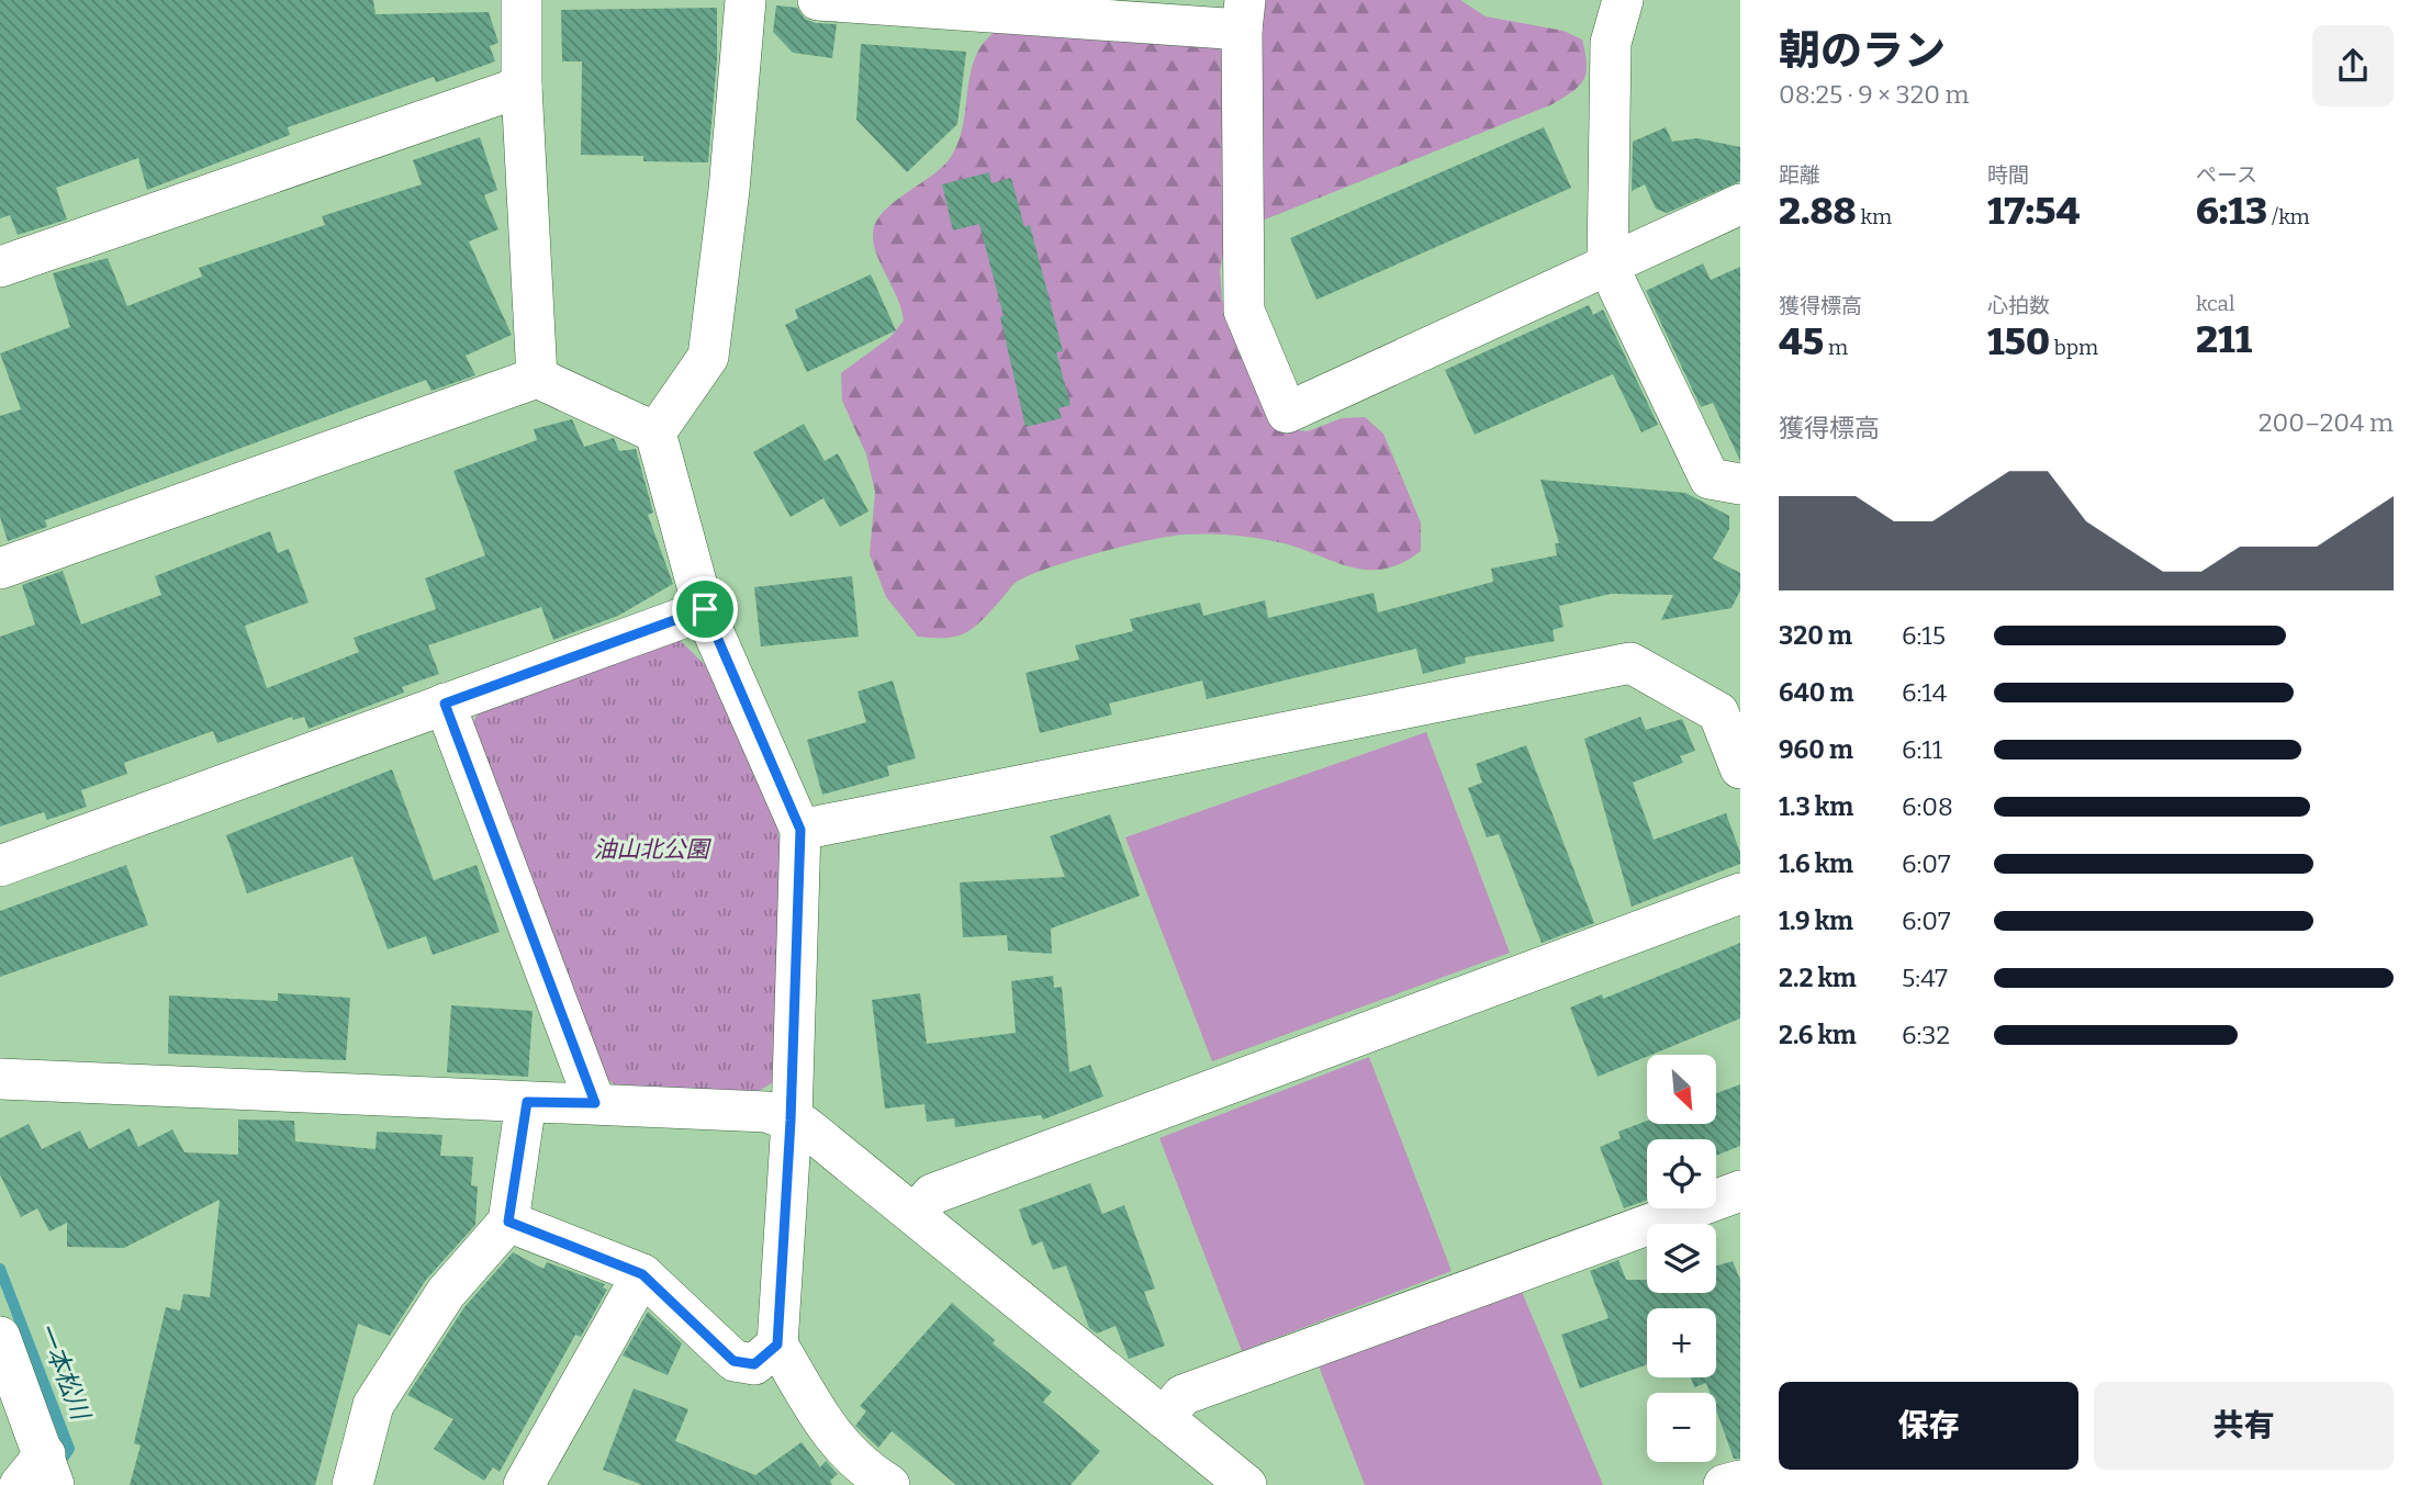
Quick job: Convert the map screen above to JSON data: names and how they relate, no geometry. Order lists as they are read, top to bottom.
{
  "water": ["一本松川"],
  "parks": ["油山北公園"],
  "north": "bottom right",
  "page": {
    "heading": ["朝のラン", "08:25 · 9 × 320 m"],
    "stats": [
      ["距離", "2.88 km"],
      ["時間", "17:54"],
      ["ペース", "6:13 /km"],
      ["獲得標高", "45 m"],
      ["心拍数", "150 bpm"],
      ["kcal", "211"]
    ],
    "chart": ["獲得標高", "200–204 m"],
    "list": [
      {
        "name": "320 m",
        "note": "6:15"
      },
      {
        "name": "640 m",
        "note": "6:14"
      },
      {
        "name": "960 m",
        "note": "6:11"
      },
      {
        "name": "1.3 km",
        "note": "6:08"
      },
      {
        "name": "1.6 km",
        "note": "6:07"
      },
      {
        "name": "1.9 km",
        "note": "6:07"
      },
      {
        "name": "2.2 km",
        "note": "5:47"
      },
      {
        "name": "2.6 km",
        "note": "6:32"
      }
    ],
    "map_buttons": ["+", "−"],
    "buttons": ["保存", "共有"]
  }
}
